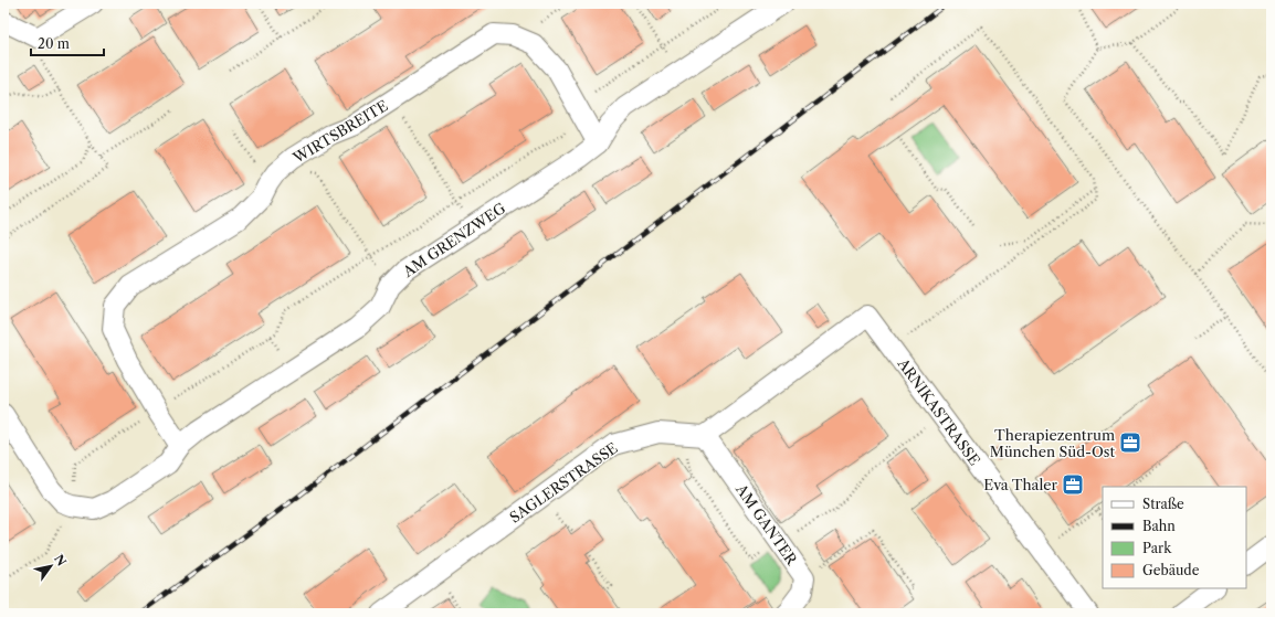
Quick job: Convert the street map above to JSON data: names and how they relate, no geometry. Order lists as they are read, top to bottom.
{
  "streets": {
    "street": [
      "WIRTSBREITE",
      "AM GRENZWEG",
      "ARNIKASTRASSE",
      "SAGLERSTRASSE",
      "AM GANTER"
    ]
  },
  "crossings": [
    ["WIRTSBREITE", "AM GRENZWEG"],
    ["ARNIKASTRASSE", "SAGLERSTRASSE"],
    ["ARNIKASTRASSE", "AM GANTER"],
    ["SAGLERSTRASSE", "AM GANTER"]
  ],
  "places": {
    "office": ["Therapiezentrum München Süd-Ost", "Eva Thaler"]
  },
  "legend": [
    "Straße",
    "Bahn",
    "Park",
    "Gebäude"
  ],
  "scale_bar": "20 m",
  "north": "top right"
}
